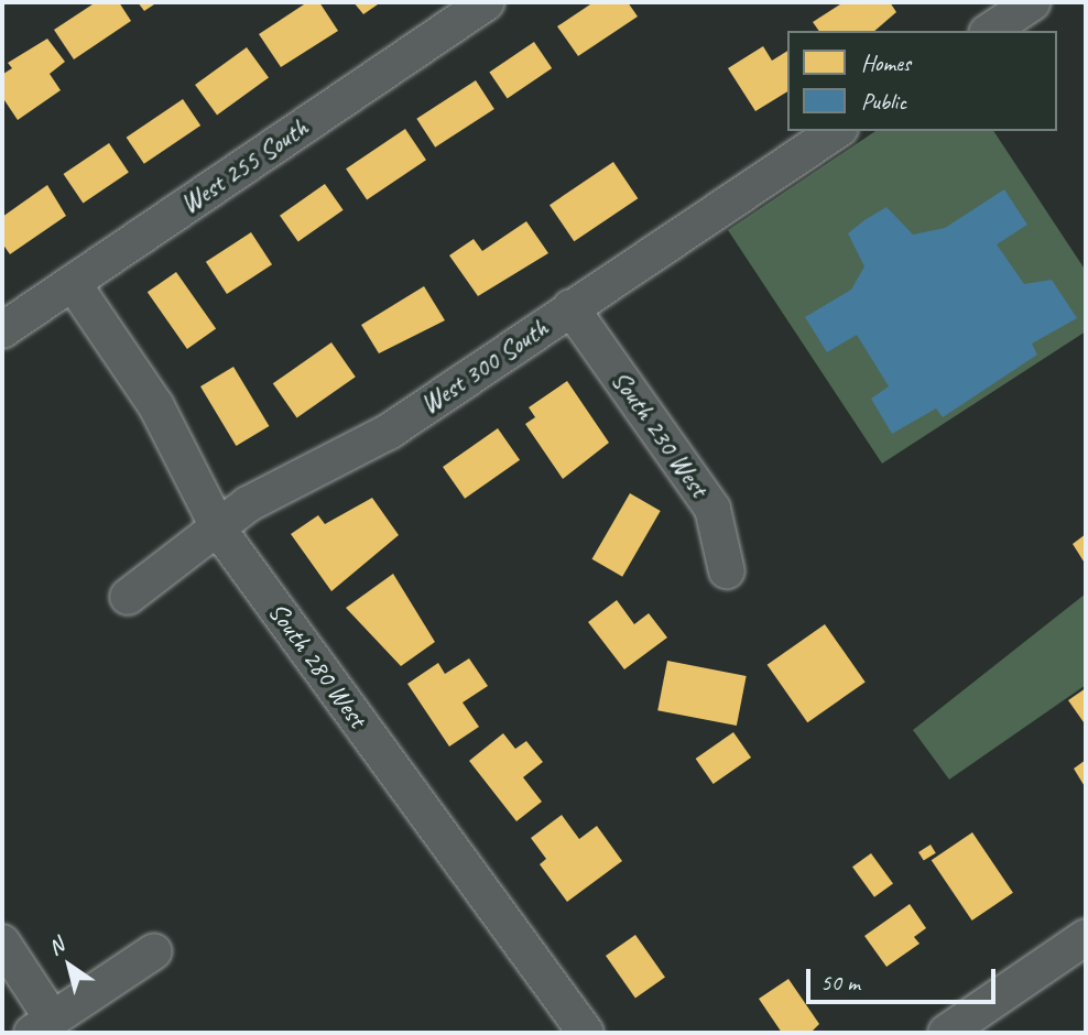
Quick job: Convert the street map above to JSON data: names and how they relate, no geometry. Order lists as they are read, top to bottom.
{
  "streets": {
    "street": [
      "West 255 South",
      "West 300 South",
      "South 230 West",
      "South 280 West"
    ]
  },
  "crossings": [
    ["West 255 South", "South 280 West"],
    ["West 300 South", "South 230 West"],
    ["West 300 South", "South 280 West"]
  ],
  "legend": ["Homes", "Public"],
  "scale_bar": "50 m",
  "north": "top left"
}
